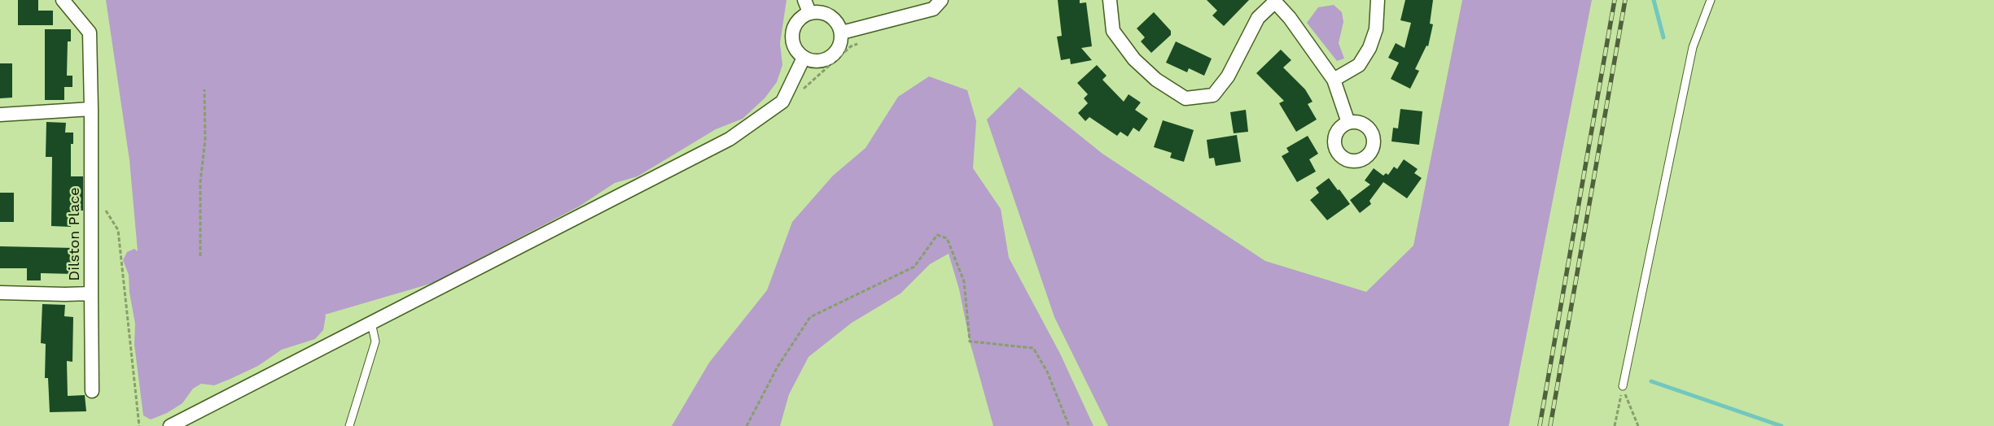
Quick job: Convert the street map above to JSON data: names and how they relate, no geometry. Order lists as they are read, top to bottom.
{
  "streets": {
    "street": ["Dilston Place"]
  }
}
